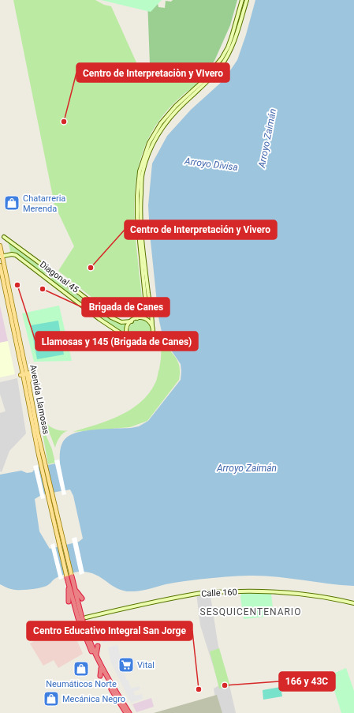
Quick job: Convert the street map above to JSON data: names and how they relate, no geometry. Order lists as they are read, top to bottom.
{
  "streets": {
    "main road": ["Diagonal 45", "Avenida Llamosas", "Calle 160"]
  },
  "crossings": [
    ["Diagonal 45", "Avenida Llamosas"]
  ],
  "districts": ["SESQUICENTENARIO"],
  "water": ["Arroyo Zaimán", "Arroyo Divisa"],
  "places": {
    "other": [
      "Centro de Interpretaciòn y VIvero",
      "Centro de Interpretación y Vivero",
      "Llamosas y 145 (Brigada de Canes)",
      "Brigada de Canes",
      "166 y 43C",
      "Centro Educativo Integral San Jorge"
    ],
    "shop": ["Chatarreria Merenda", "Neumáticos Norte", "Mecánica Negro"],
    "supermarket": ["Vital"]
  }
}
